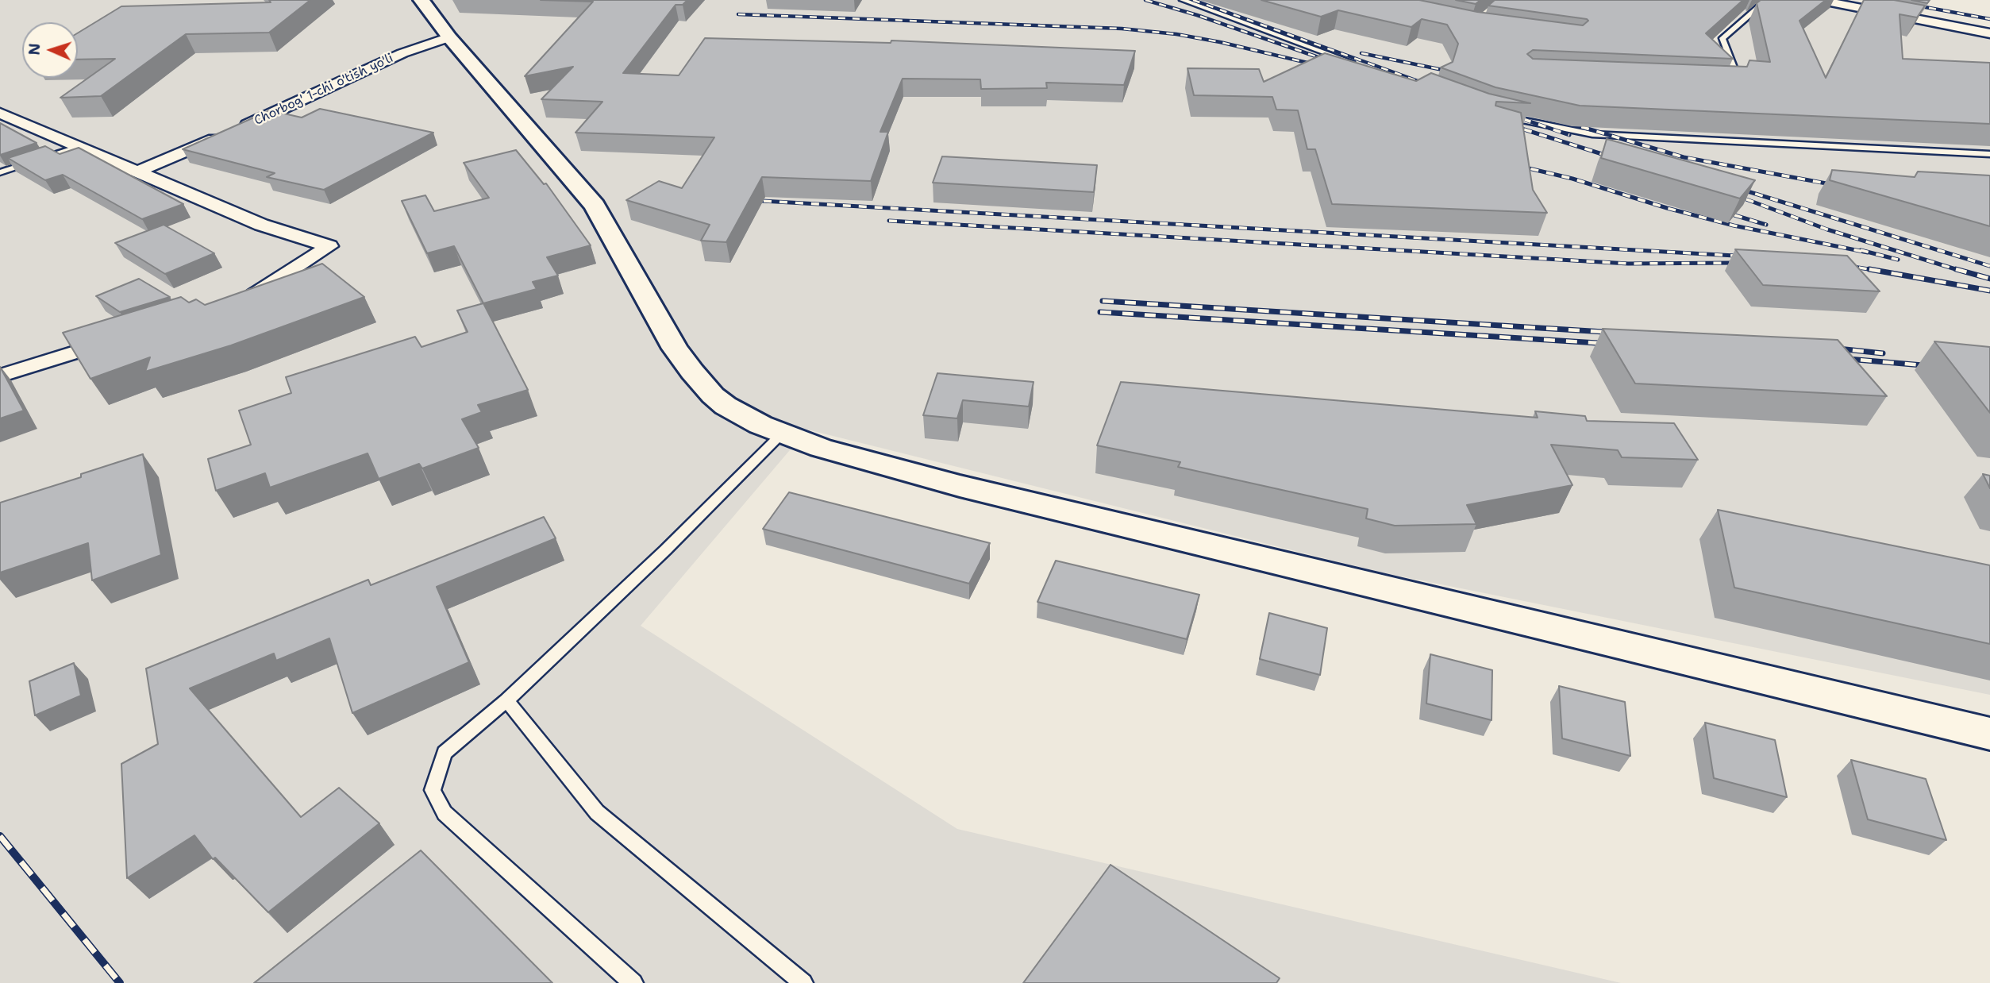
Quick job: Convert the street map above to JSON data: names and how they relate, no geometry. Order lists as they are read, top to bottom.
{
  "streets": {
    "street": ["Chorbog' 1-chi o'tish yo'li"]
  },
  "north": "left"
}
